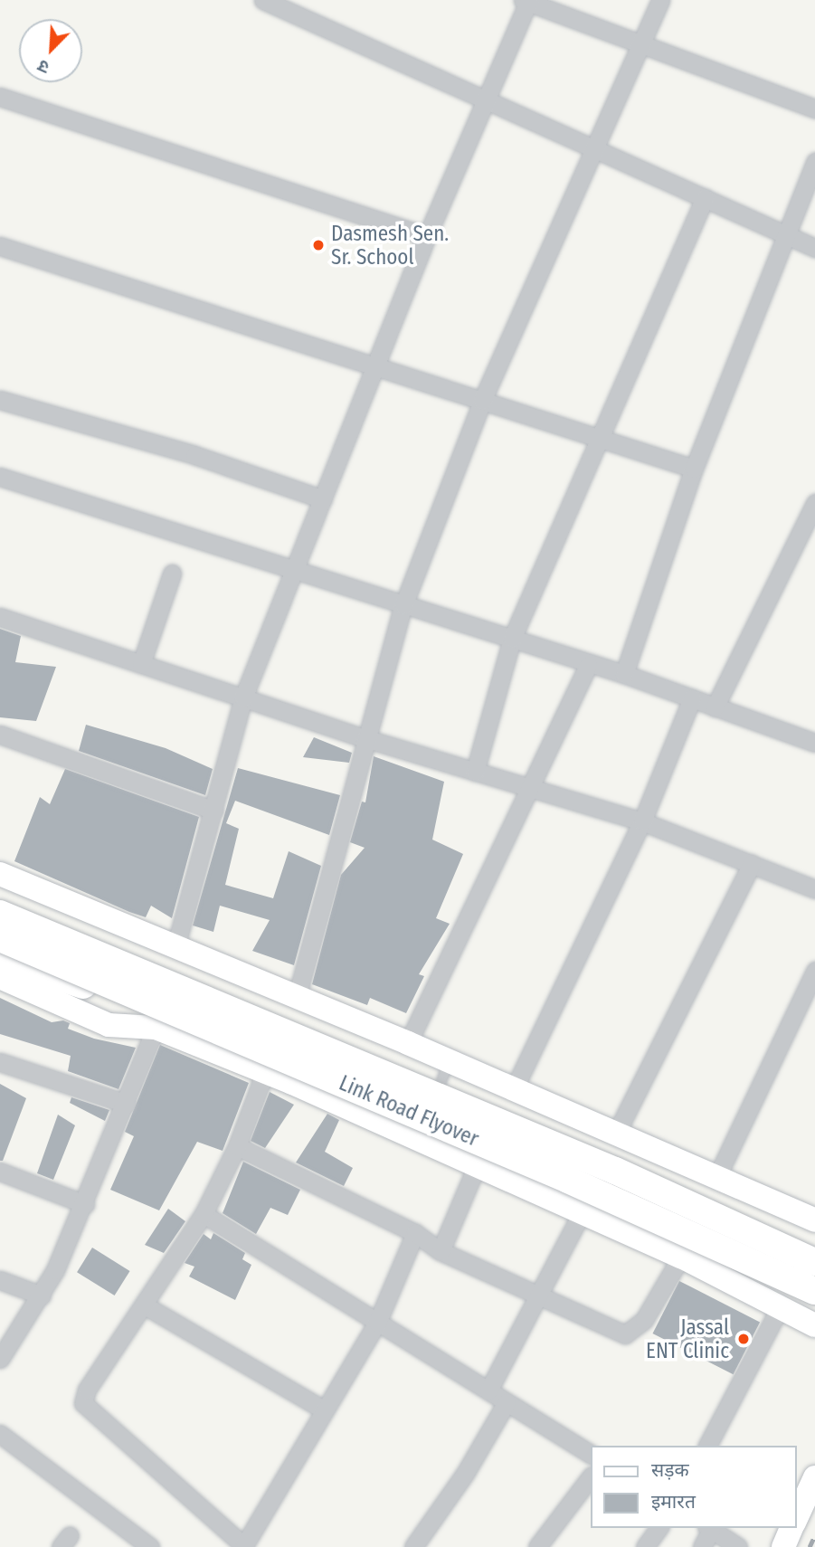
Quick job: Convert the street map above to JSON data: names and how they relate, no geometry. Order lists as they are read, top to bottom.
{
  "streets": {
    "main road": ["Link Road Flyover"]
  },
  "places": ["Dasmesh Sen. Sr. School", "Jassal ENT Clinic"],
  "legend": ["सड़क", "इमारत"],
  "north": "bottom left"
}
